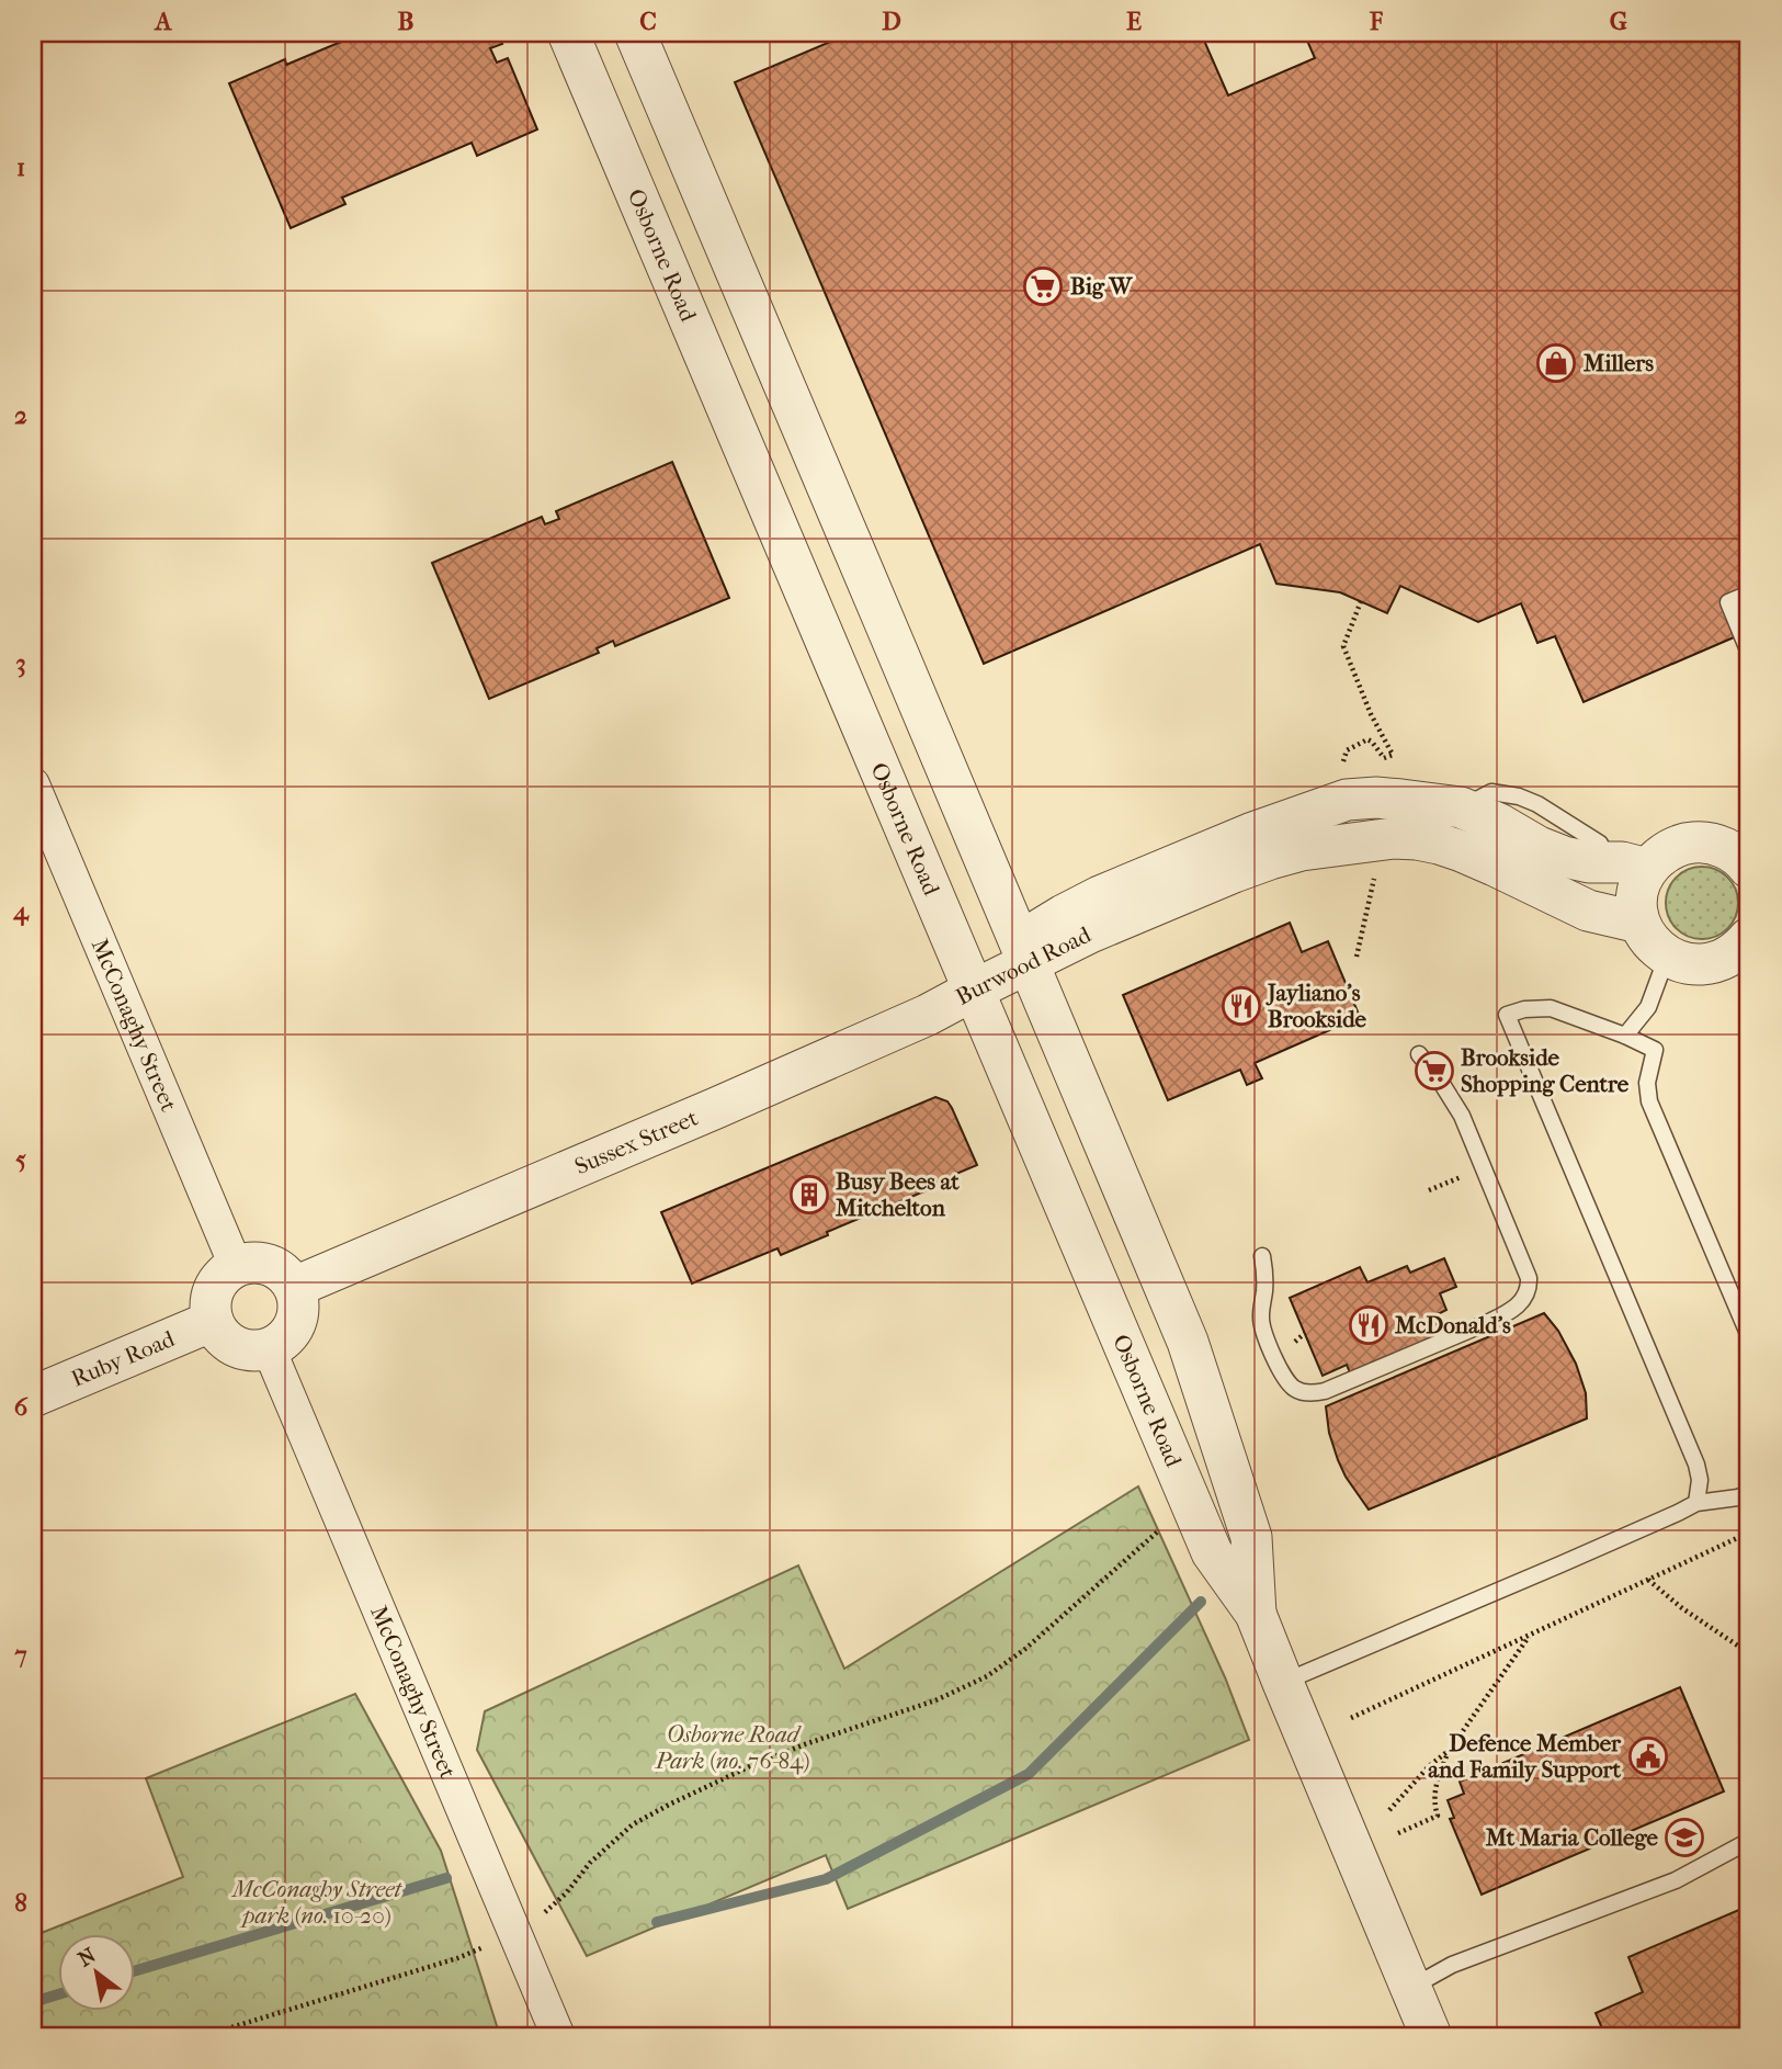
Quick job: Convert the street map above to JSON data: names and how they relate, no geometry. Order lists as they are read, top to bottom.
{
  "streets": {
    "street": [
      "Osborne Road",
      "Burwood Road",
      "McConaghy Street",
      "Sussex Street",
      "Ruby Road"
    ]
  },
  "crossings": [
    ["Osborne Road", "Burwood Road"],
    ["Osborne Road", "Sussex Street"],
    ["Burwood Road", "Sussex Street"],
    ["McConaghy Street", "Sussex Street"],
    ["McConaghy Street", "Ruby Road"],
    ["Sussex Street", "Ruby Road"]
  ],
  "parks": ["Osborne Road Park (no. 76-84)", "McConaghy Street park (no. 10-20)"],
  "places": {
    "supermarket": ["Big W", "Brookside Shopping Centre"],
    "shop": ["Millers"],
    "restaurant": ["Jayliano's Brookside", "McDonald's"],
    "building": ["Busy Bees at Mitchelton"],
    "public building": ["Defence Member and Family Support"],
    "school or university": ["Mt Maria College"]
  },
  "north": "top left",
  "grid": {
    "columns": [
      "A",
      "B",
      "C",
      "D",
      "E",
      "F",
      "G"
    ],
    "rows": [
      "1",
      "2",
      "3",
      "4",
      "5",
      "6",
      "7",
      "8"
    ]
  }
}
